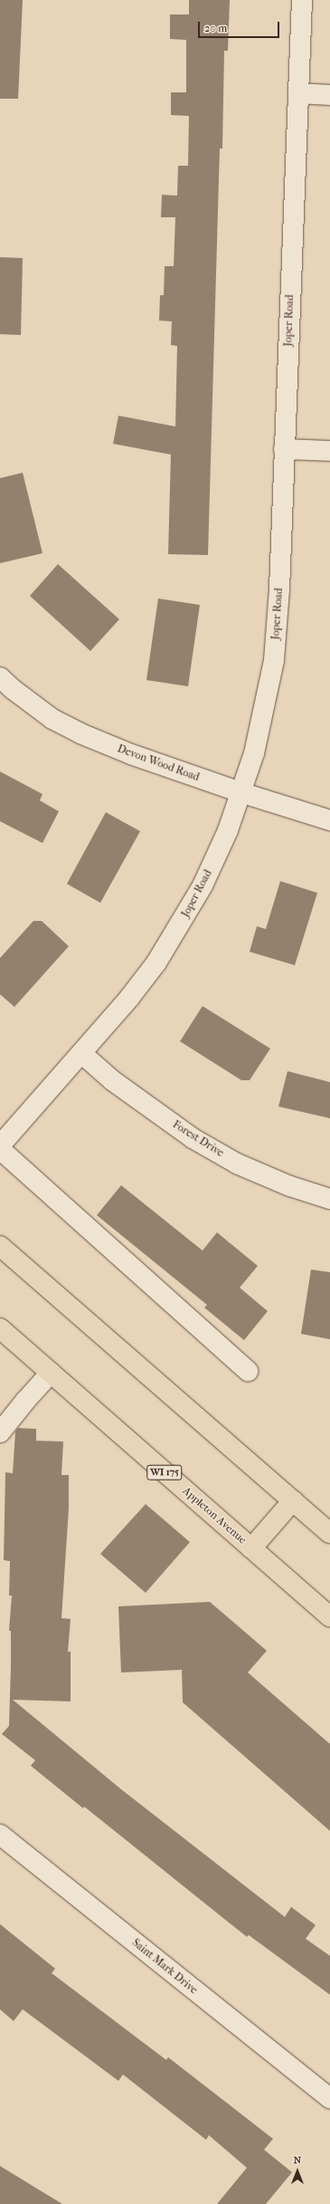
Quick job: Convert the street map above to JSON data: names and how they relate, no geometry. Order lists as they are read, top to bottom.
{
  "streets": {
    "main road": ["WI 175", "Appleton Avenue"],
    "street": [
      "Joper Road",
      "Devon Wood Road",
      "Forest Drive",
      "Saint Mark Drive"
    ]
  },
  "crossings": [
    ["Joper Road", "Devon Wood Road"],
    ["Joper Road", "Forest Drive"]
  ],
  "scale_bar": "20 m",
  "north": "top"
}
